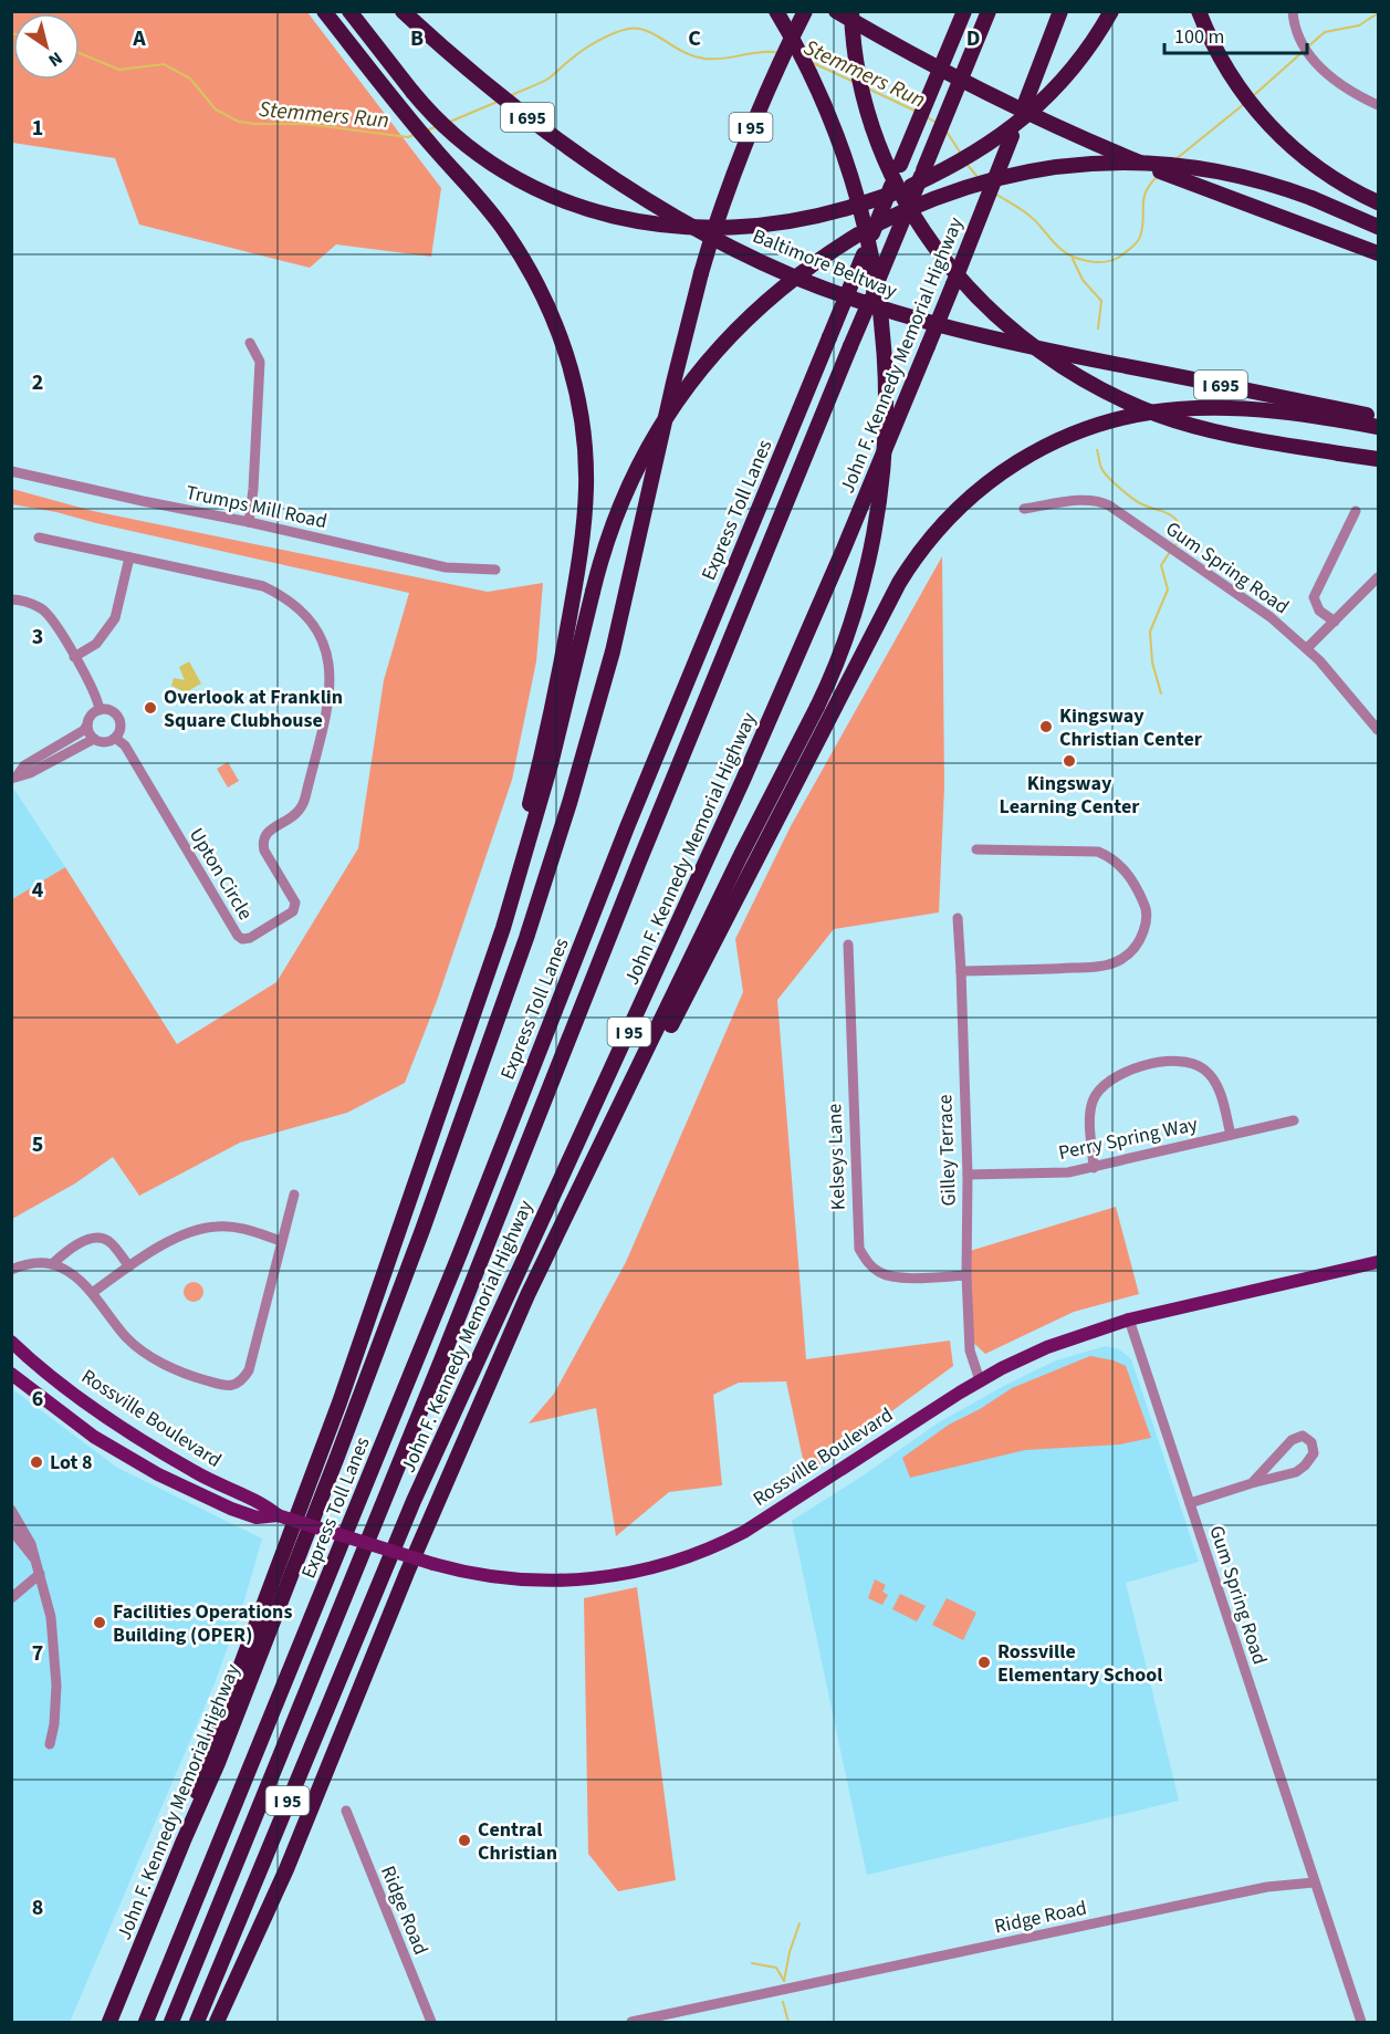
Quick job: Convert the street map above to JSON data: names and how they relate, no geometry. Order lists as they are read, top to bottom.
{
  "streets": {
    "highway": [
      "I 695",
      "I 95",
      "Baltimore Beltway",
      "John F. Kennedy Memorial Highway",
      "Express Toll Lanes"
    ],
    "main road": ["Rossville Boulevard"],
    "street": [
      "Trumps Mill Road",
      "Gum Spring Road",
      "Upton Circle",
      "Perry Spring Way",
      "Gilley Terrace",
      "Kelseys Lane",
      "Ridge Road"
    ]
  },
  "crossings": [
    ["Gum Spring Road", "Rossville Boulevard"],
    ["Gum Spring Road", "Ridge Road"],
    ["Perry Spring Way", "Gilley Terrace"],
    ["Gilley Terrace", "Kelseys Lane"],
    ["Gilley Terrace", "Rossville Boulevard"]
  ],
  "water": ["Stemmers Run"],
  "places": [
    "Overlook at Franklin Square Clubhouse",
    "Kingsway Christian Center",
    "Kingsway Learning Center",
    "Lot 8",
    "Facilities Operations Building (OPER)",
    "Rossville Elementary School",
    "Central Christian"
  ],
  "scale_bar": "100 m",
  "north": "bottom right",
  "grid": {
    "columns": [
      "A",
      "B",
      "C",
      "D"
    ],
    "rows": [
      "1",
      "2",
      "3",
      "4",
      "5",
      "6",
      "7",
      "8"
    ]
  }
}
